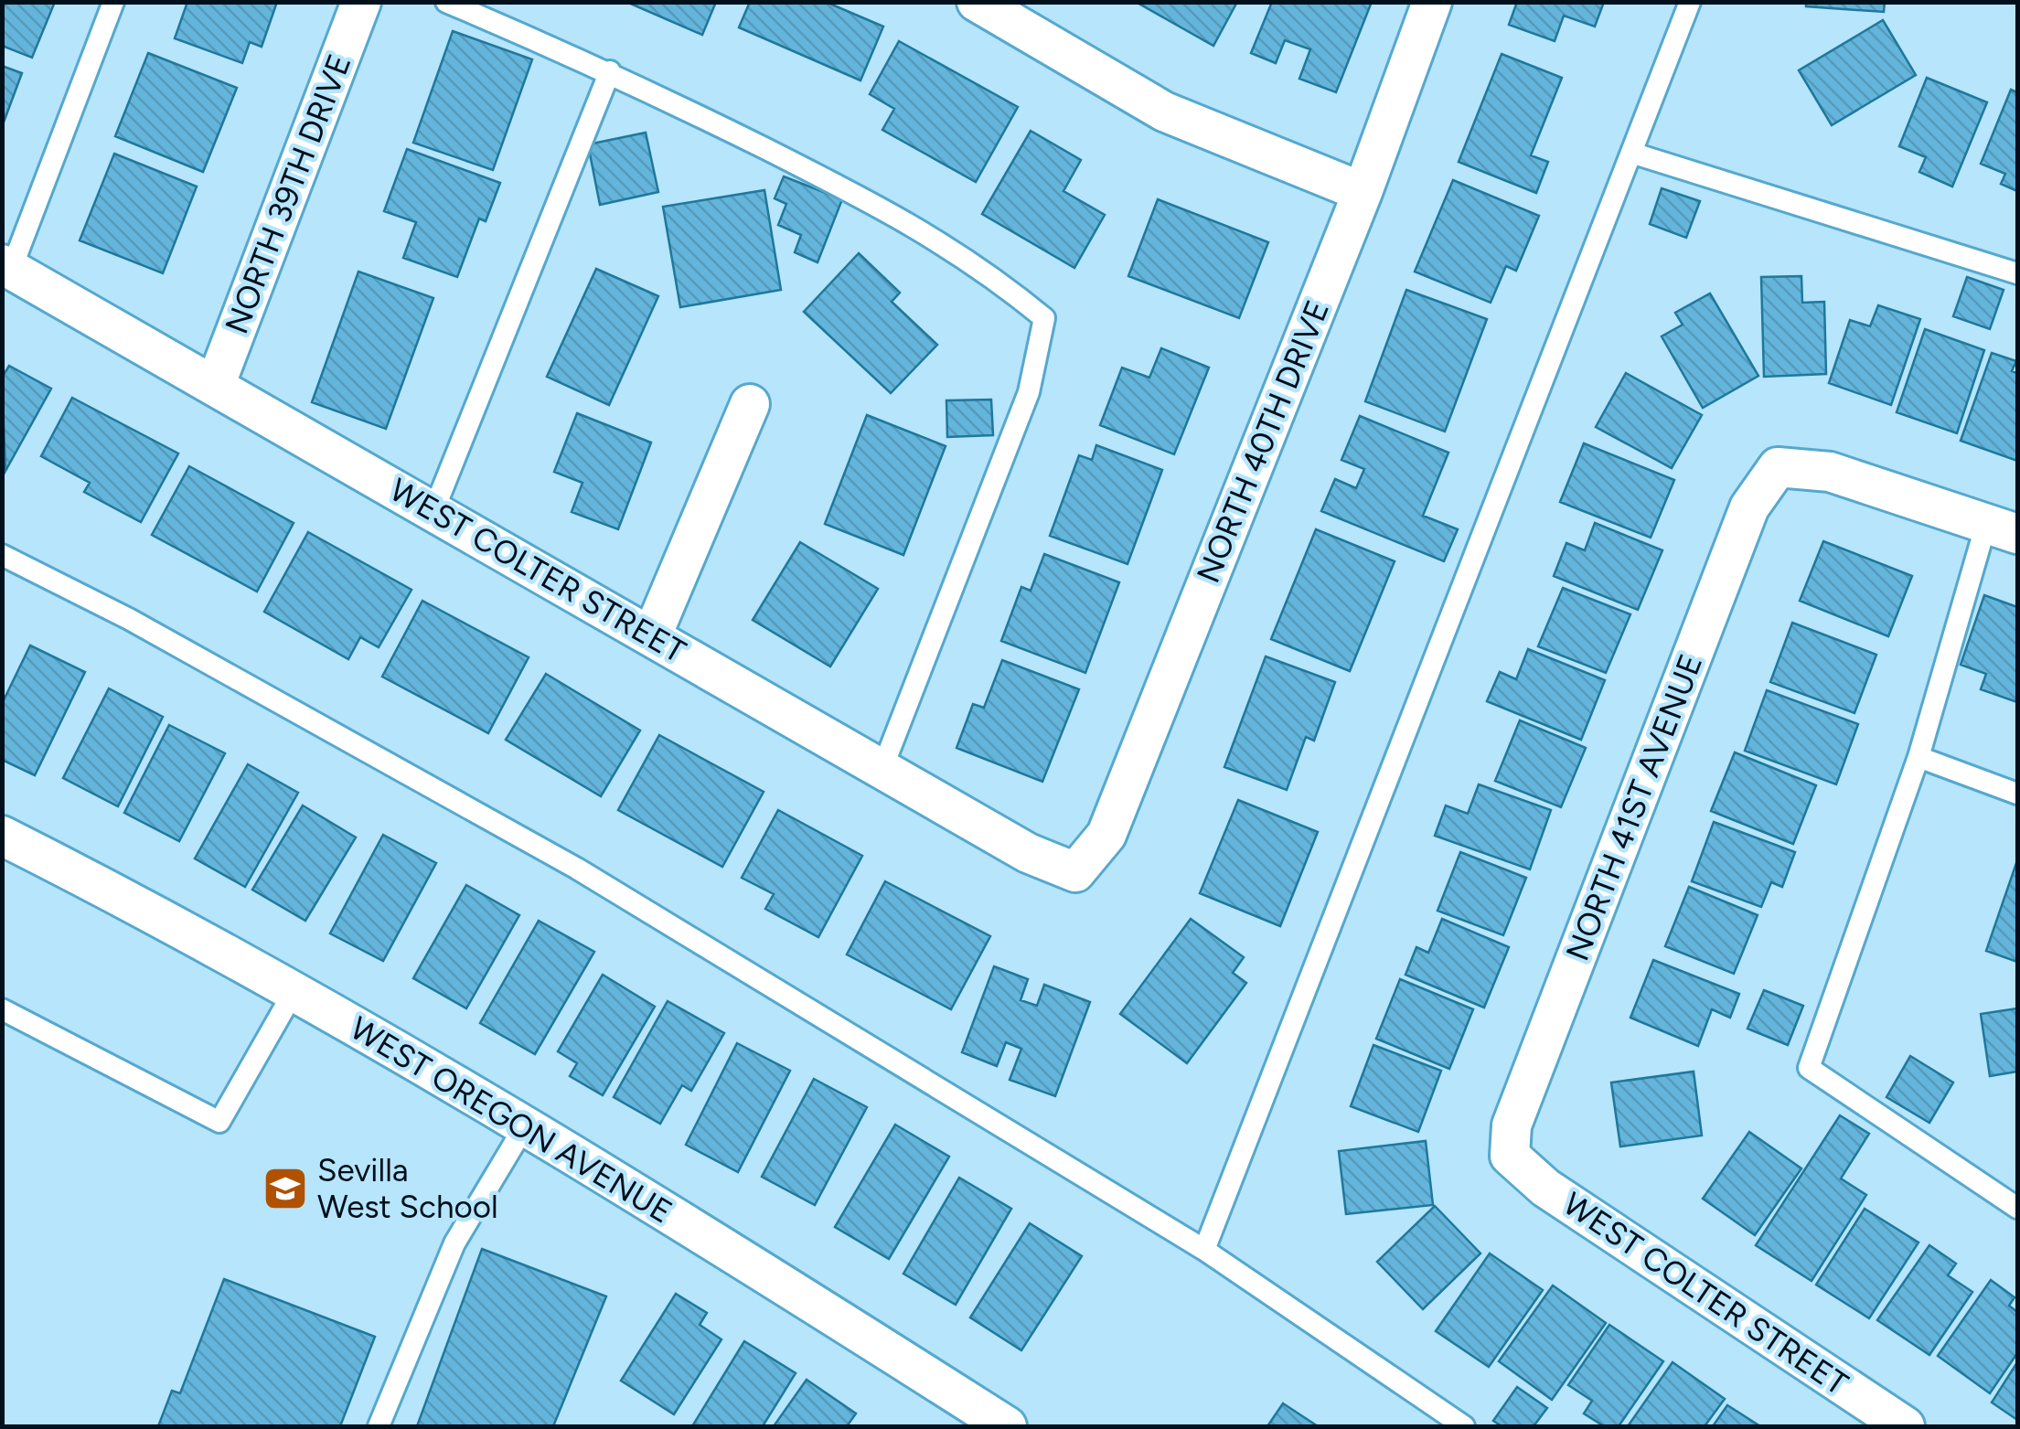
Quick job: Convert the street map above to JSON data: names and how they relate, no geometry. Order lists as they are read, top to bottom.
{
  "streets": {
    "street": [
      "NORTH 39TH DRIVE",
      "NORTH 40TH DRIVE",
      "WEST COLTER STREET",
      "NORTH 41ST AVENUE",
      "WEST OREGON AVENUE"
    ]
  },
  "crossings": [
    ["NORTH 39TH DRIVE", "WEST COLTER STREET"],
    ["NORTH 40TH DRIVE", "WEST COLTER STREET"],
    ["WEST COLTER STREET", "NORTH 41ST AVENUE"]
  ],
  "places": {
    "school or university": ["Sevilla West School"]
  }
}
